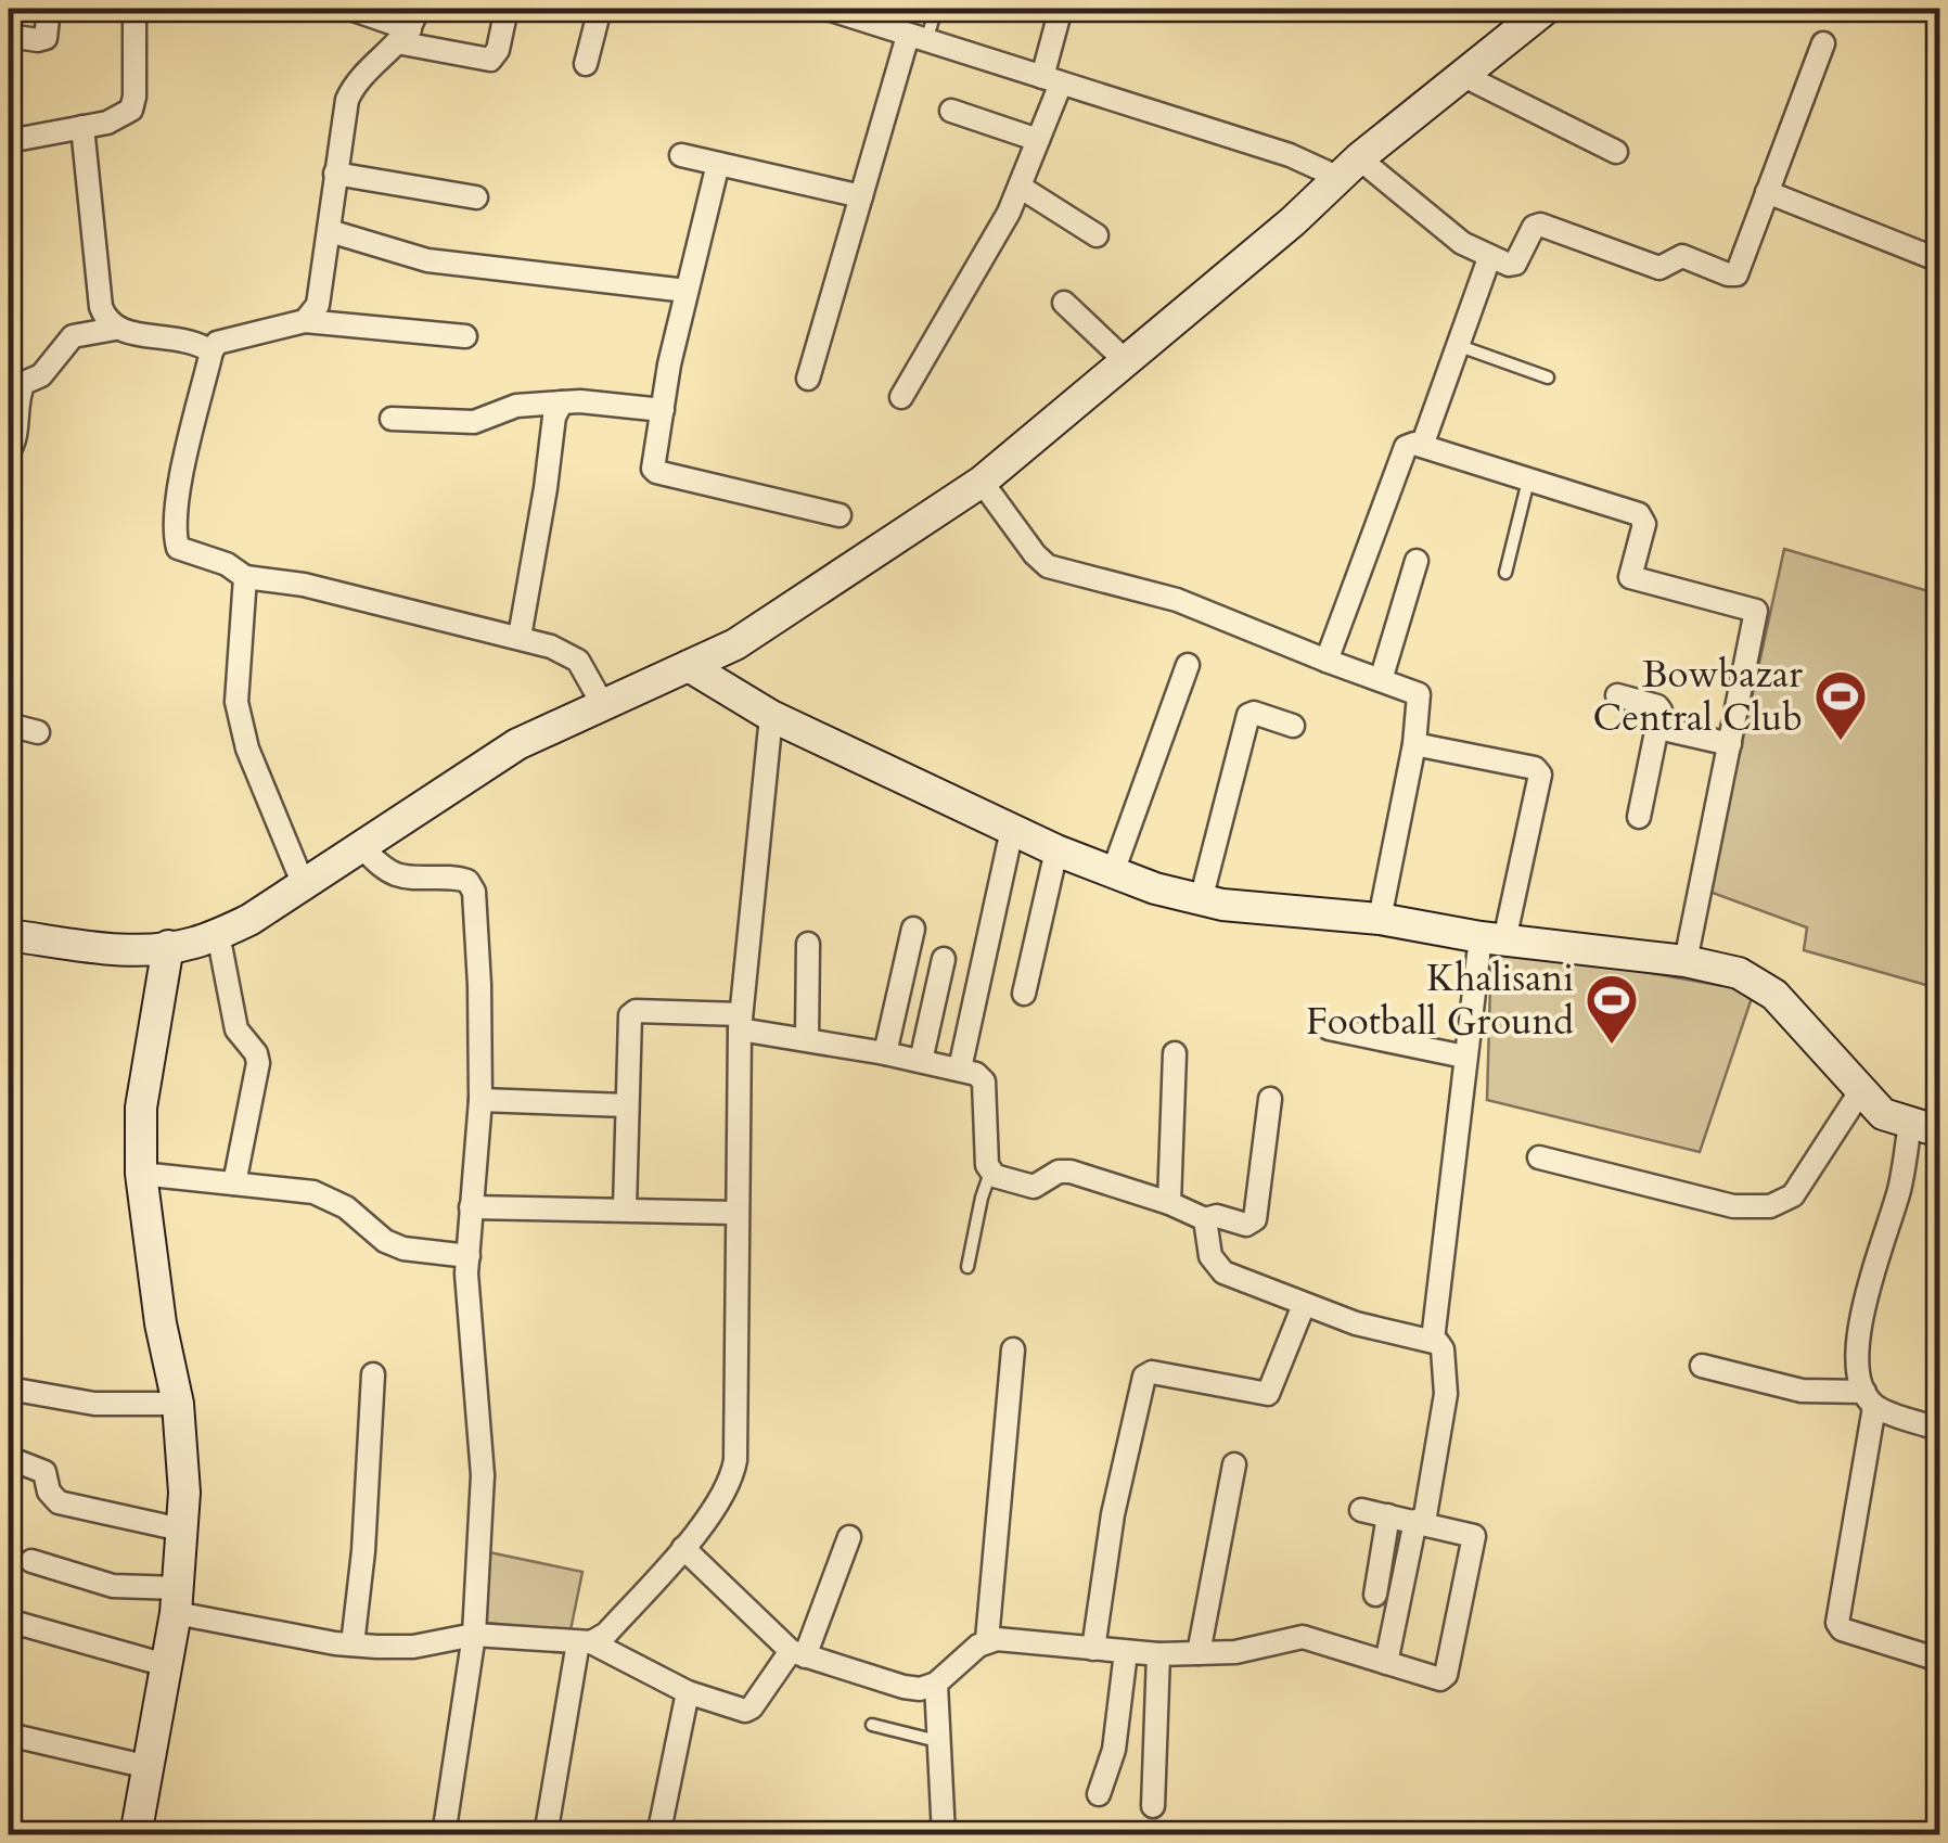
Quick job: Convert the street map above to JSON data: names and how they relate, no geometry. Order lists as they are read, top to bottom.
{
  "places": {
    "sports": ["Bowbazar Central Club", "Khalisani Football Ground"]
  }
}
